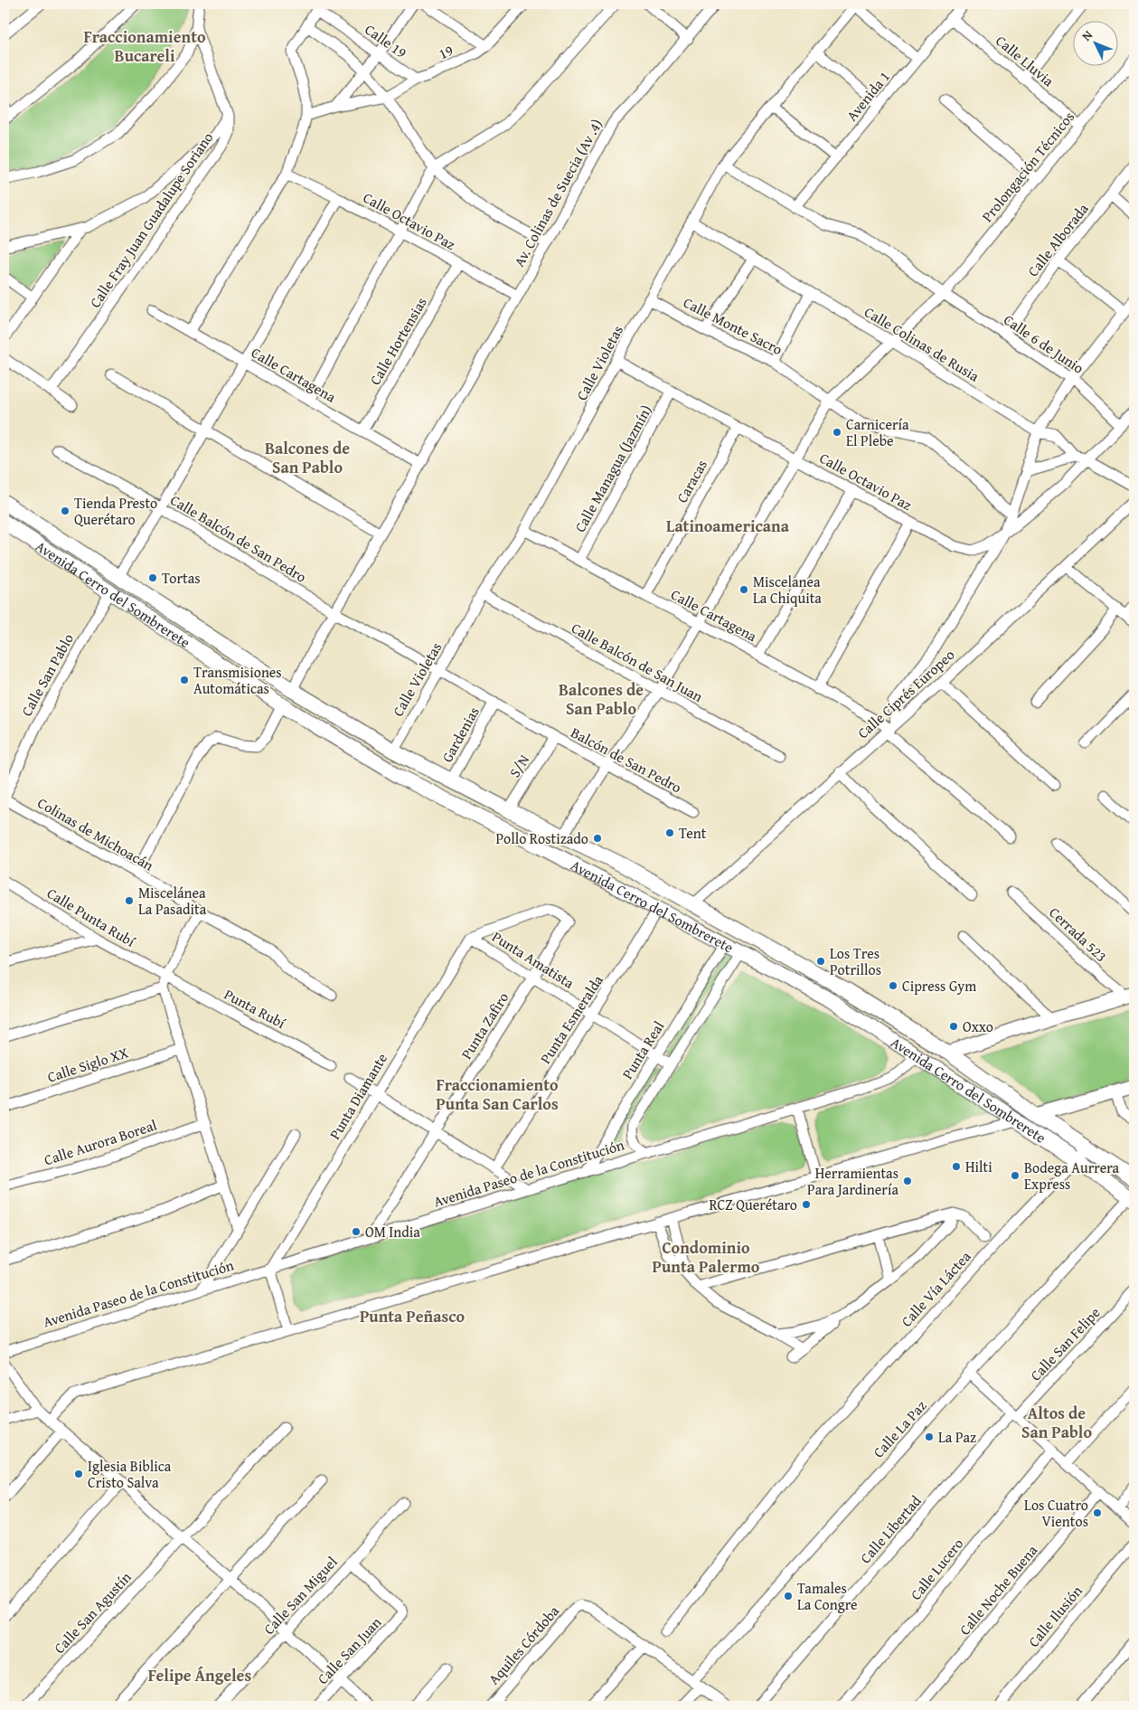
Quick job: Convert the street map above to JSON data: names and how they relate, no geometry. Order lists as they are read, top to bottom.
{
  "streets": {
    "main road": ["Avenida Cerro del Sombrerete"],
    "street": [
      "Calle 19",
      "19",
      "Calle Lluvia",
      "Avenida 1",
      "Prolongación Técnicos",
      "Av. Colinas de Suecia (Av .4)",
      "Calle Fray Juan Guadalupe Soriano",
      "Calle Octavio Paz",
      "Calle Alborada",
      "Calle Monte Sacro",
      "Calle Hortensias",
      "Calle Colinas de Rusia",
      "Calle 6 de Junio",
      "Calle Violetas",
      "Calle Cartagena",
      "Calle Managua (Jazmín)",
      "Caracas",
      "Calle Balcón de San Pedro",
      "Calle Balcón de San Juan",
      "Calle San Pablo",
      "Calle Ciprés Europeo",
      "Gardenias",
      "Balcón de San Pedro",
      "S/N",
      "Colinas de Michoacán",
      "Calle Punta Rubí",
      "Cerrada 523",
      "Punta Amatista",
      "Punta Rubí",
      "Punta Esmeralda",
      "Punta Zafiro",
      "Punta Real",
      "Calle Siglo XX",
      "Punta Diamante",
      "Calle Aurora Boreal",
      "Avenida Paseo de la Constitución",
      "Calle Vía Láctea",
      "Calle San Felipe",
      "Calle La Paz",
      "Calle Libertad",
      "Calle Lucero",
      "Calle Noche Buena",
      "Calle San Miguel",
      "Calle San Agustín",
      "Calle Ilusión",
      "Aquiles Córdoba",
      "Calle San Juan"
    ]
  },
  "crossings": [
    ["Calle 19", "19"],
    ["Calle Lluvia", "Avenida 1"],
    ["Calle Lluvia", "Prolongación Técnicos"],
    ["Avenida 1", "Calle 6 de Junio"],
    ["Prolongación Técnicos", "Calle Octavio Paz"],
    ["Prolongación Técnicos", "Calle Monte Sacro"],
    ["Prolongación Técnicos", "Calle Colinas de Rusia"],
    ["Prolongación Técnicos", "Calle 6 de Junio"],
    ["Prolongación Técnicos", "Calle Cartagena"],
    ["Prolongación Técnicos", "Avenida Cerro del Sombrerete"],
    ["Prolongación Técnicos", "Calle Balcón de San Juan"],
    ["Prolongación Técnicos", "Balcón de San Pedro"],
    ["Av. Colinas de Suecia (Av .4)", "Calle Octavio Paz"],
    ["Av. Colinas de Suecia (Av .4)", "Calle Cartagena"],
    ["Av. Colinas de Suecia (Av .4)", "Calle Balcón de San Pedro"],
    ["Av. Colinas de Suecia (Av .4)", "Avenida Cerro del Sombrerete"],
    ["Av. Colinas de Suecia (Av .4)", "Balcón de San Pedro"],
    ["Calle Octavio Paz", "Calle Hortensias"],
    ["Calle Octavio Paz", "Calle 6 de Junio"],
    ["Calle Octavio Paz", "Calle Violetas"],
    ["Calle Octavio Paz", "Calle Managua (Jazmín)"],
    ["Calle Octavio Paz", "Caracas"],
    ["Calle Alborada", "Calle 6 de Junio"],
    ["Calle Monte Sacro", "Calle Violetas"],
    ["Calle Hortensias", "Calle Cartagena"],
    ["Calle Colinas de Rusia", "Calle Violetas"],
    ["Calle 6 de Junio", "Calle Violetas"],
    ["Calle Violetas", "Calle Cartagena"],
    ["Calle Violetas", "Avenida Cerro del Sombrerete"],
    ["Calle Violetas", "Calle Balcón de San Juan"],
    ["Calle Violetas", "Balcón de San Pedro"],
    ["Calle Cartagena", "Calle Managua (Jazmín)"],
    ["Calle Cartagena", "Caracas"],
    ["Calle Cartagena", "Calle Ciprés Europeo"],
    ["Calle Balcón de San Pedro", "Balcón de San Pedro"],
    ["Avenida Cerro del Sombrerete", "Calle San Pablo"],
    ["Avenida Cerro del Sombrerete", "Calle Ciprés Europeo"],
    ["Avenida Cerro del Sombrerete", "Gardenias"],
    ["Avenida Cerro del Sombrerete", "S/N"],
    ["Avenida Cerro del Sombrerete", "Punta Esmeralda"],
    ["Avenida Cerro del Sombrerete", "Punta Real"],
    ["Avenida Cerro del Sombrerete", "Avenida Paseo de la Constitución"],
    ["Avenida Cerro del Sombrerete", "Calle Vía Láctea"],
    ["Avenida Cerro del Sombrerete", "Calle La Paz"],
    ["Calle San Pablo", "Colinas de Michoacán"],
    ["Gardenias", "Balcón de San Pedro"],
    ["Balcón de San Pedro", "S/N"],
    ["Calle Punta Rubí", "Punta Rubí"],
    ["Punta Amatista", "Punta Esmeralda"],
    ["Punta Amatista", "Punta Zafiro"],
    ["Punta Amatista", "Punta Real"],
    ["Punta Amatista", "Punta Diamante"],
    ["Punta Zafiro", "Punta Diamante"],
    ["Punta Zafiro", "Avenida Paseo de la Constitución"],
    ["Punta Real", "Avenida Paseo de la Constitución"],
    ["Punta Diamante", "Avenida Paseo de la Constitución"],
    ["Calle San Felipe", "Calle Libertad"],
    ["Calle San Miguel", "Calle San Juan"]
  ],
  "districts": [
    "Fraccionamiento Bucareli",
    "Balcones de San Pablo",
    "Latinoamericana",
    "Balcones de San Pablo",
    "Fraccionamiento Punta San Carlos",
    "Condominio Punta Palermo",
    "Punta Peñasco",
    "Altos de San Pablo",
    "Felipe Ángeles"
  ],
  "places": [
    "Carnicería El Plebe",
    "Tienda Presto Querétaro",
    "Tortas",
    "Miscelanea La Chiquita",
    "Transmisiones Automáticas",
    "Tent",
    "Pollo Rostizado",
    "Miscelánea La Pasadita",
    "Los Tres Potrillos",
    "Cipress Gym",
    "Oxxo",
    "Hilti",
    "Bodega Aurrera Express",
    "Herramientas Para Jardinería",
    "RCZ Querétaro",
    "OM India",
    "La Paz",
    "Iglesia Biblica Cristo Salva",
    "Los Cuatro Vientos",
    "Tamales La Congre"
  ],
  "north": "top left"
}
